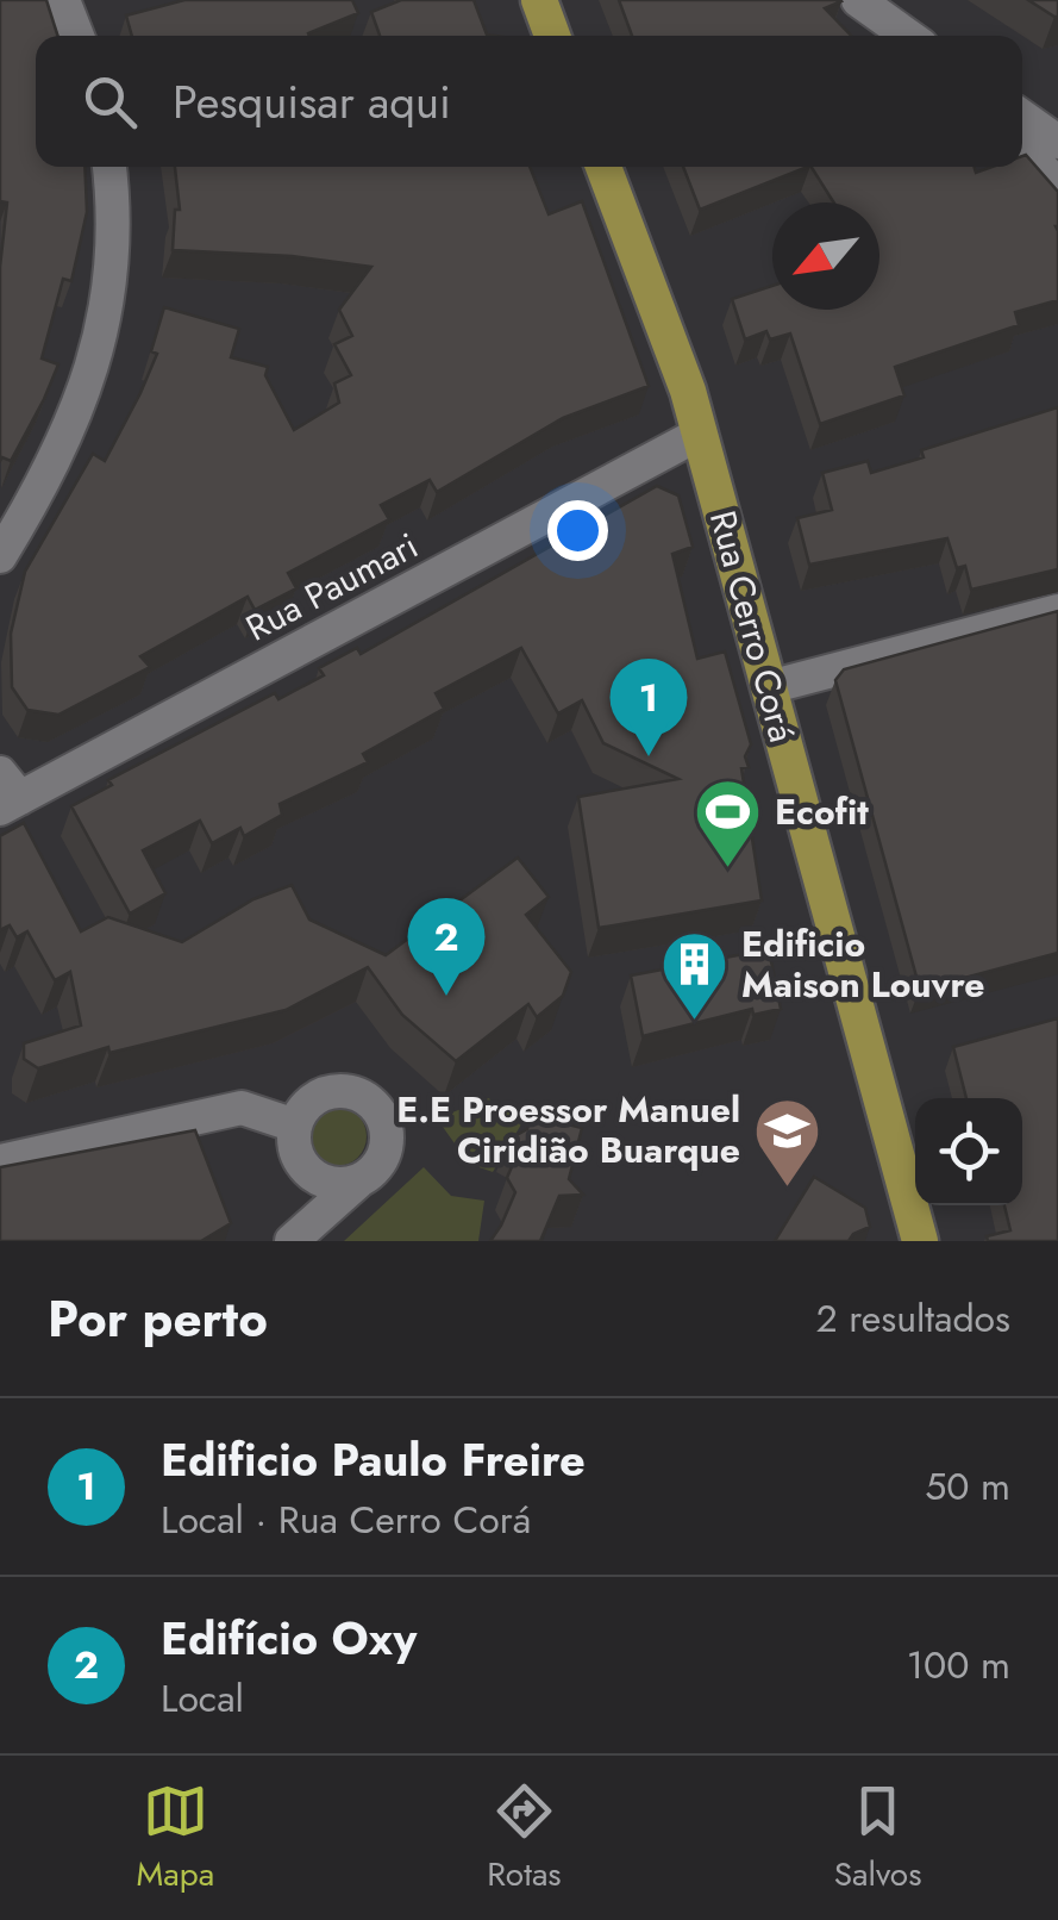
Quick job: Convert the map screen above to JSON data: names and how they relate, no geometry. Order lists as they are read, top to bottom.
{
  "streets": {
    "main road": ["Rua Cerro Corá"],
    "street": ["Rua Paumari"]
  },
  "crossings": [
    ["Rua Paumari", "Rua Cerro Corá"]
  ],
  "places": {
    "sports": ["Ecofit"],
    "building": ["Edificio Maison Louvre"],
    "school or university": ["E.E Proessor Manuel Ciridião Buarque"]
  },
  "north": "bottom left",
  "page": {
    "search": "Pesquisar aqui",
    "pins": ["1", "2"],
    "heading": ["Por perto", "2 resultados"],
    "list": [
      {
        "mark": "1",
        "name": "Edificio Paulo Freire",
        "note": "Local · Rua Cerro Corá",
        "value": "50 m"
      },
      {
        "mark": "2",
        "name": "Edifício Oxy",
        "note": "Local",
        "value": "100 m"
      }
    ],
    "nav": ["Mapa", "Rotas", "Salvos"]
  }
}
